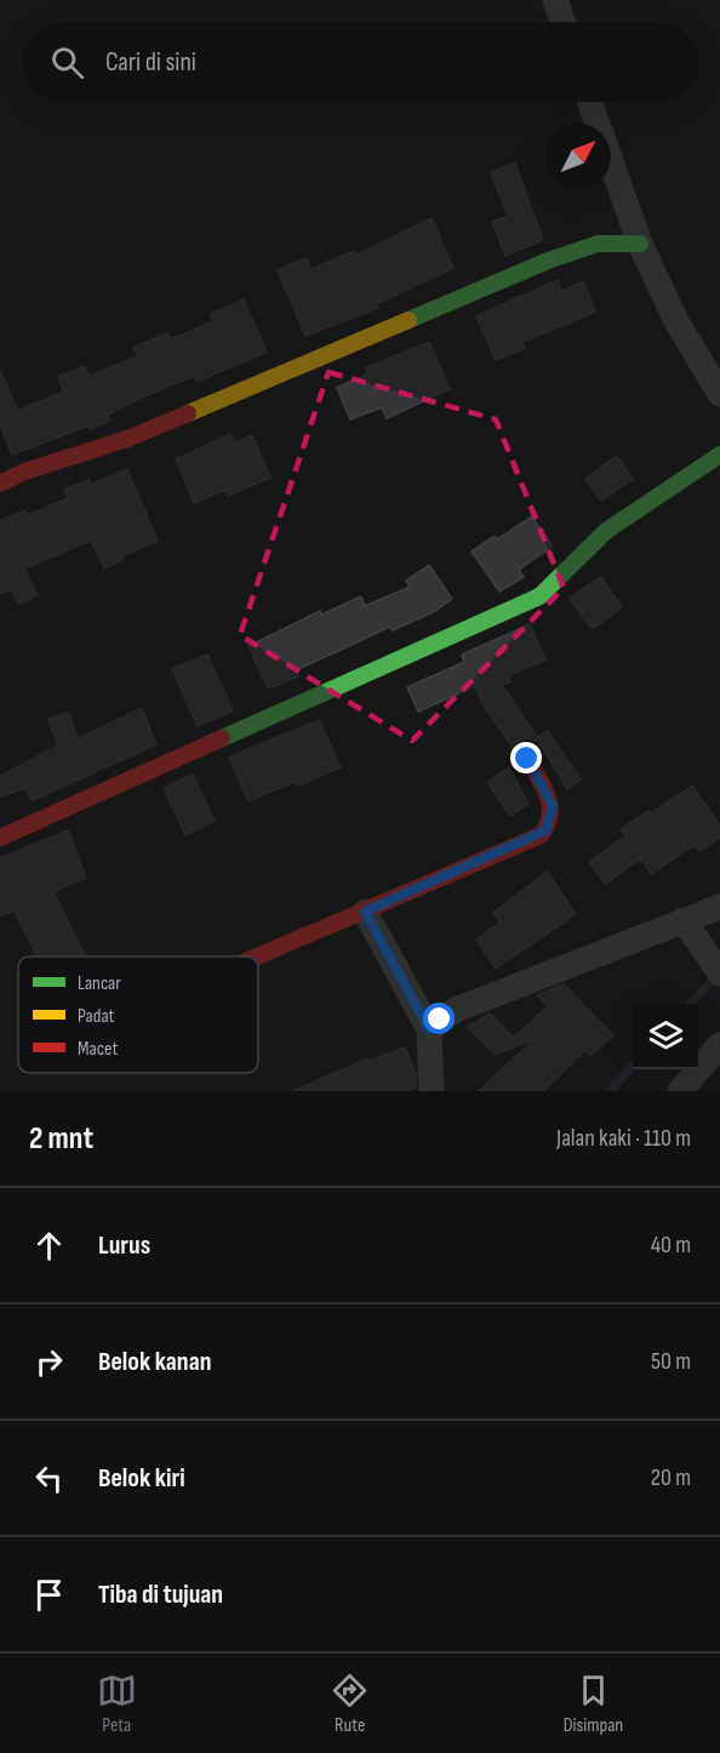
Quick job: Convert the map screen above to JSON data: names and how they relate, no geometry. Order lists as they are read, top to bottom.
{
  "legend": ["Lancar", "Padat", "Macet"],
  "north": "top right",
  "page": {
    "search": "Cari di sini",
    "heading": ["2 mnt", "Jalan kaki · 110 m"],
    "list": [
      ["Lurus", "40 m"],
      ["Belok kanan", "50 m"],
      ["Belok kiri", "20 m"],
      "Tiba di tujuan"
    ],
    "nav": ["Peta", "Rute", "Disimpan"]
  }
}
